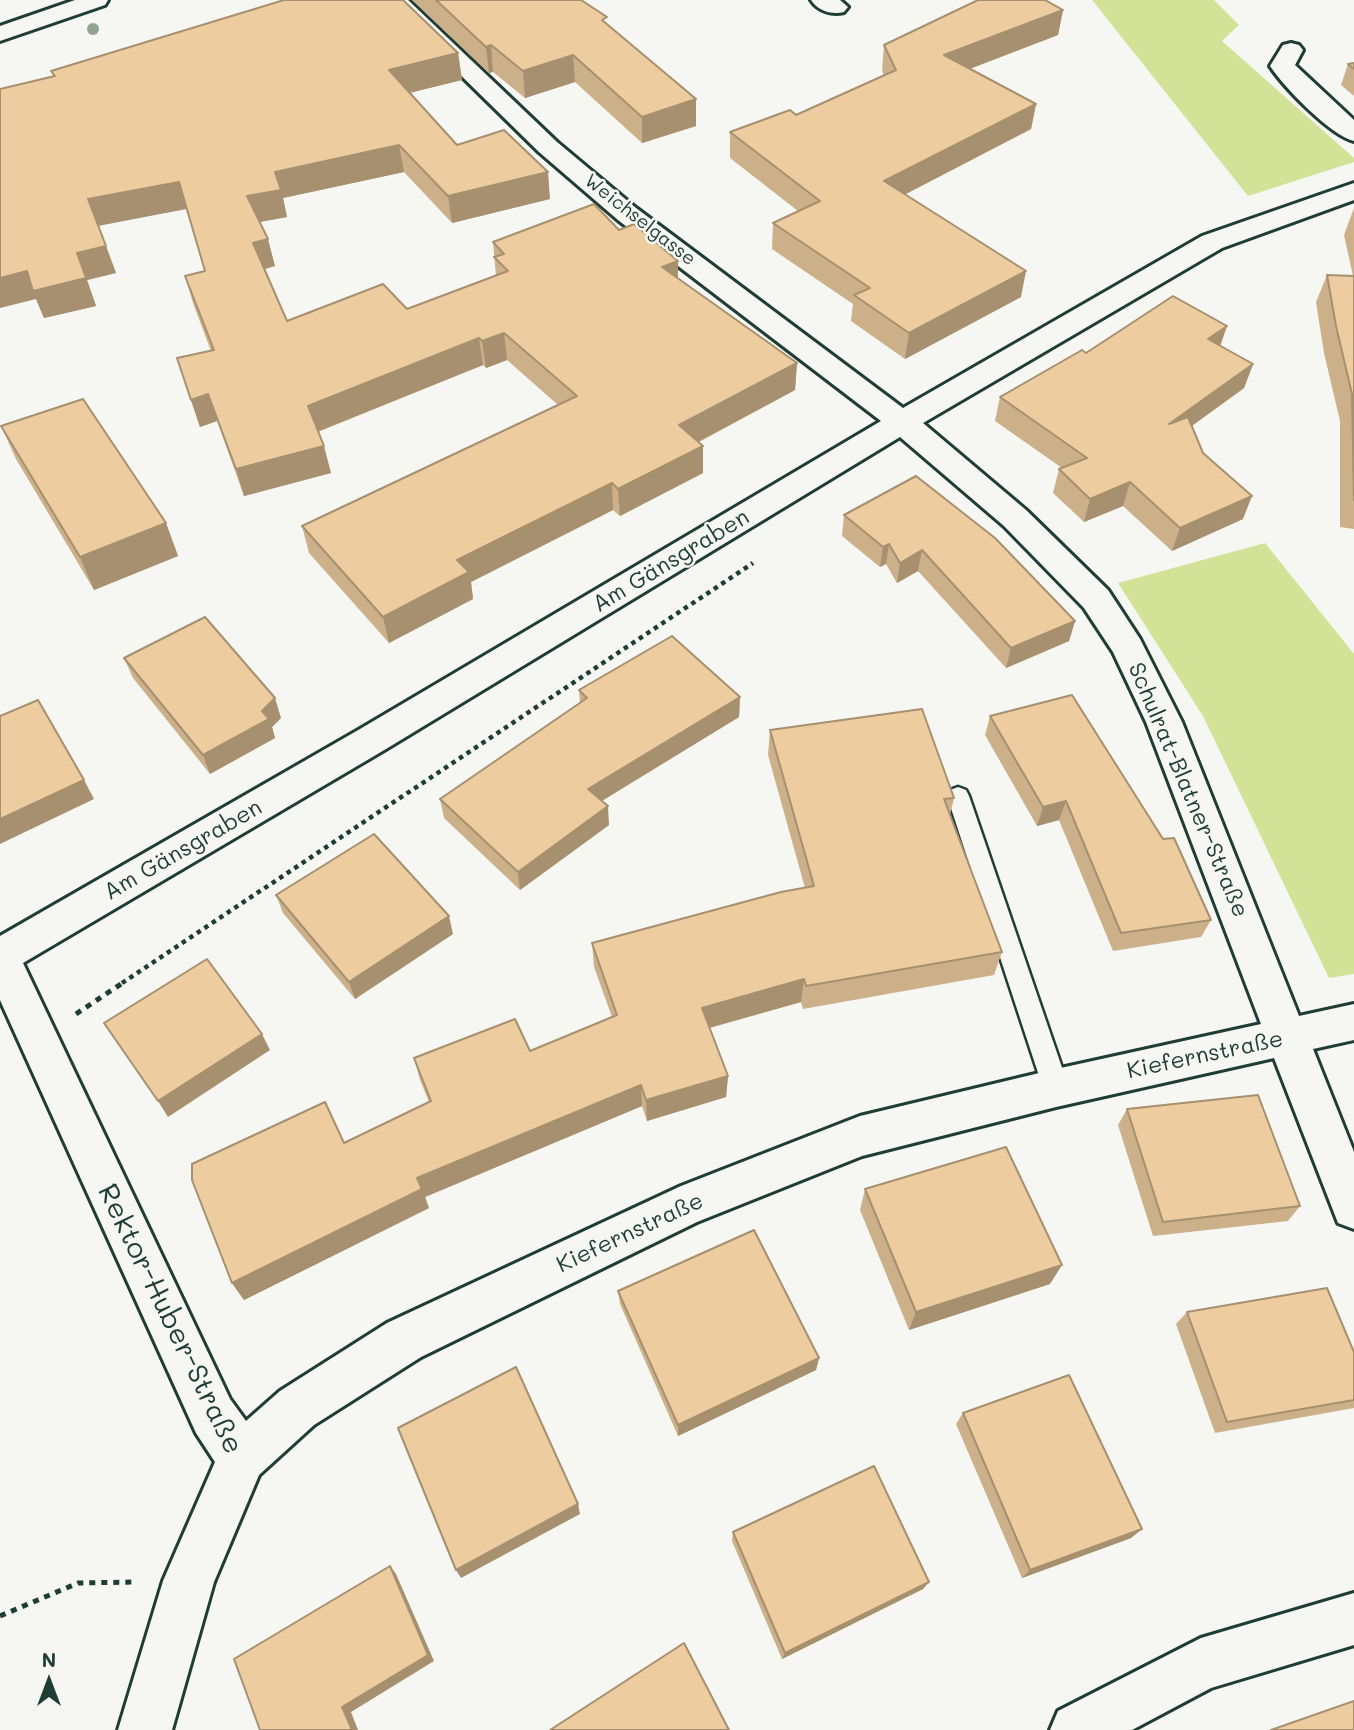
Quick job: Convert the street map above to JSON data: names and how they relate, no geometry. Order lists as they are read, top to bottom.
{
  "streets": {
    "street": [
      "Weichselgasse",
      "Am Gänsgraben",
      "Schulrat-Blatner-Straße",
      "Kiefernstraße",
      "Rektor-Huber-Straße"
    ]
  },
  "crossings": [
    ["Weichselgasse", "Am Gänsgraben"],
    ["Weichselgasse", "Schulrat-Blatner-Straße"],
    ["Am Gänsgraben", "Schulrat-Blatner-Straße"],
    ["Am Gänsgraben", "Rektor-Huber-Straße"],
    ["Schulrat-Blatner-Straße", "Kiefernstraße"],
    ["Kiefernstraße", "Rektor-Huber-Straße"]
  ],
  "north": "top"
}
